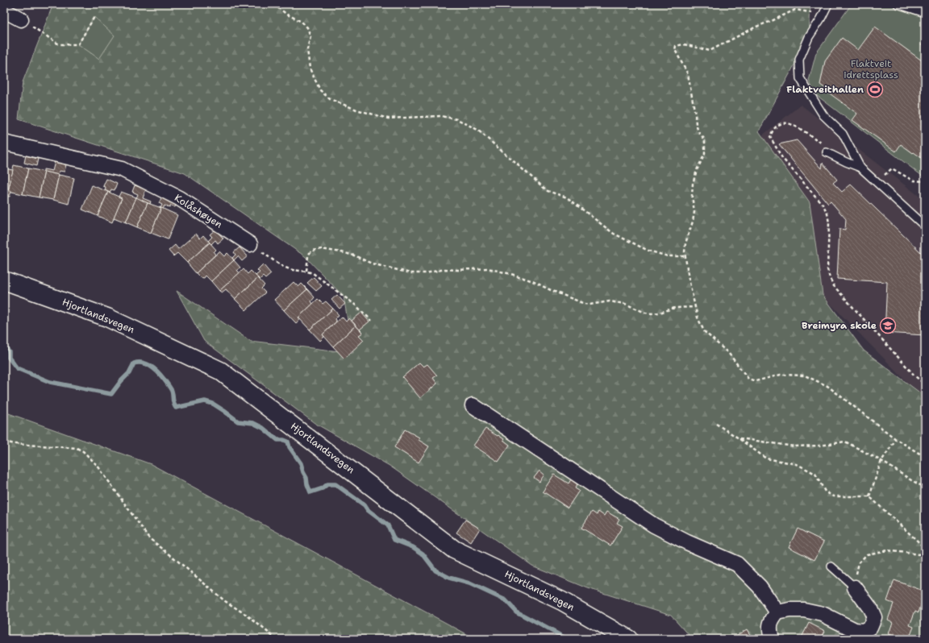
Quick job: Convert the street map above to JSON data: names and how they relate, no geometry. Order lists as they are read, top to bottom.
{
  "streets": {
    "street": ["Kolåshøyen", "Hjortlandsvegen"]
  },
  "parks": ["Flaktveit idrettsplass"],
  "places": {
    "sports": ["Flaktveithallen"],
    "school or university": ["Breimyra skole"]
  }
}
